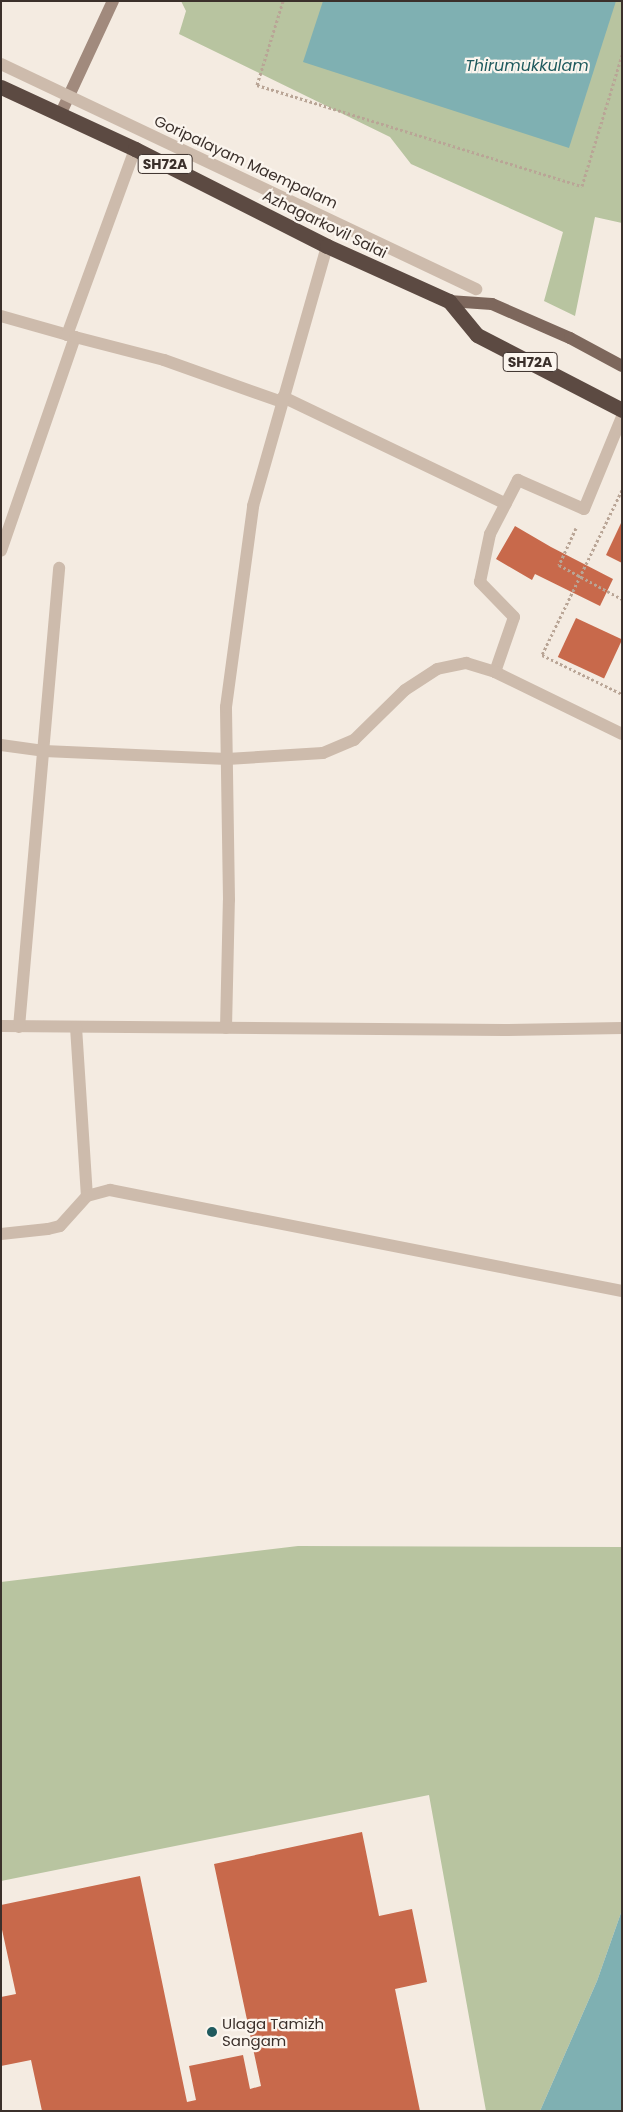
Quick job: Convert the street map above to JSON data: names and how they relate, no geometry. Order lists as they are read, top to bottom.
{
  "streets": {
    "highway": ["SH72A", "Azhagarkovil Salai"],
    "street": ["Goripalayam Maempalam"]
  },
  "water": ["Thirumukkulam"],
  "places": ["Ulaga Tamizh Sangam"]
}
